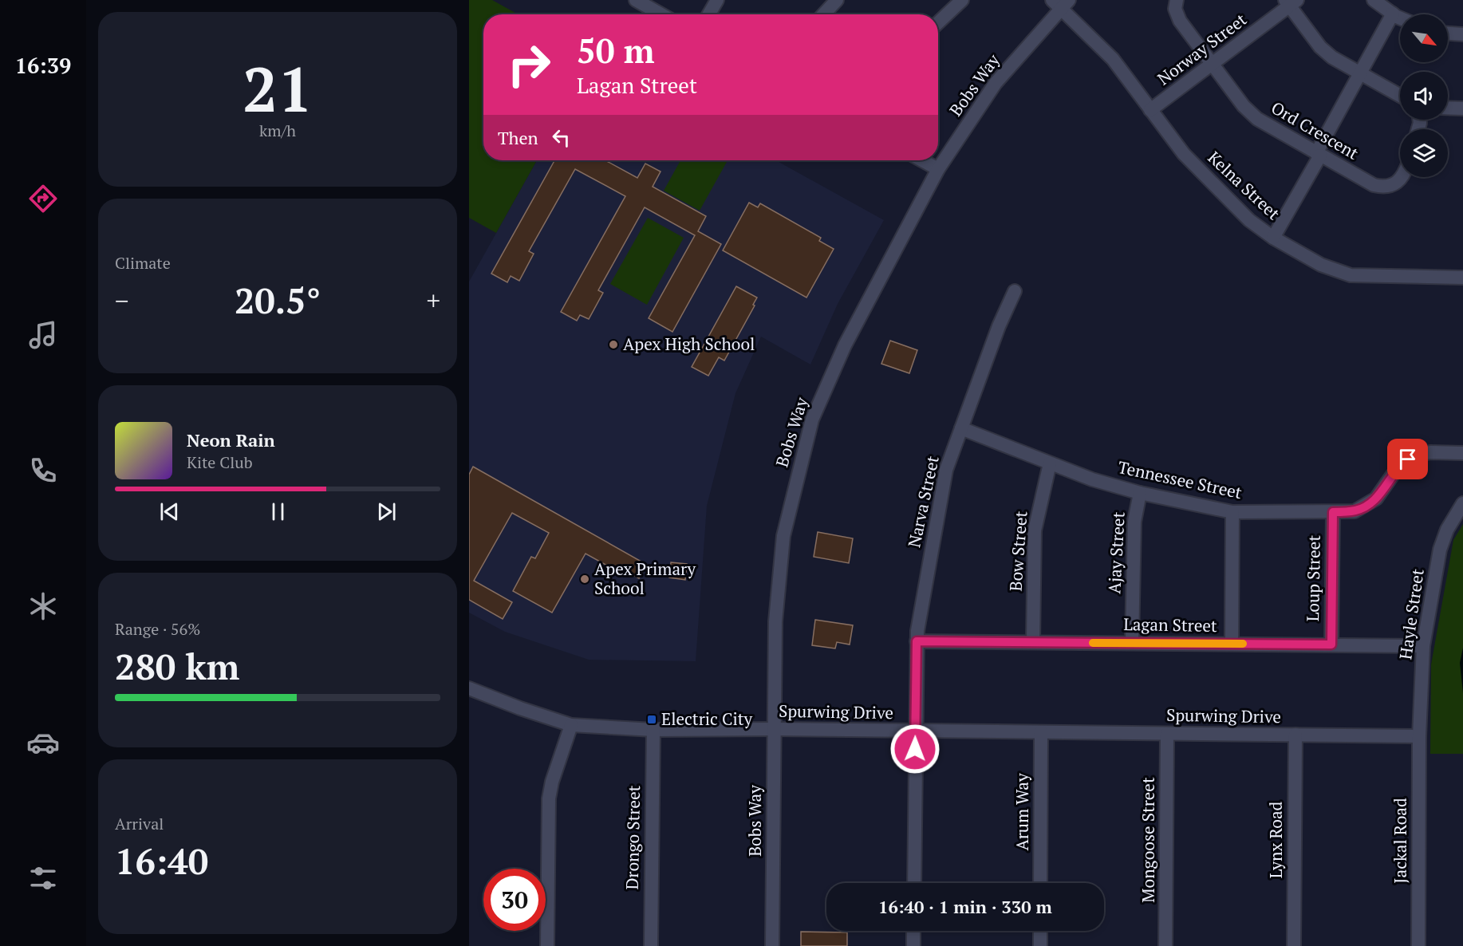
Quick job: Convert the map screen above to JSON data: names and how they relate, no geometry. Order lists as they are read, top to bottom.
{
  "streets": {
    "street": [
      "Norway Street",
      "Bobs Way",
      "Ord Crescent",
      "Kelna Street",
      "Tennessee Street",
      "Narva Street",
      "Bow Street",
      "Ajay Street",
      "Loup Street",
      "Hayle Street",
      "Lagan Street",
      "Spurwing Drive",
      "Arum Way",
      "Drongo Street",
      "Mongoose Street",
      "Lynx Road",
      "Jackal Road"
    ]
  },
  "crossings": [
    ["Norway Street", "Ord Crescent"],
    ["Norway Street", "Kelna Street"],
    ["Bobs Way", "Kelna Street"],
    ["Bobs Way", "Spurwing Drive"],
    ["Tennessee Street", "Narva Street"],
    ["Tennessee Street", "Bow Street"],
    ["Tennessee Street", "Ajay Street"],
    ["Tennessee Street", "Loup Street"],
    ["Narva Street", "Lagan Street"],
    ["Narva Street", "Spurwing Drive"],
    ["Bow Street", "Lagan Street"],
    ["Ajay Street", "Lagan Street"],
    ["Loup Street", "Lagan Street"],
    ["Hayle Street", "Lagan Street"],
    ["Hayle Street", "Spurwing Drive"],
    ["Hayle Street", "Jackal Road"],
    ["Spurwing Drive", "Arum Way"],
    ["Spurwing Drive", "Drongo Street"],
    ["Spurwing Drive", "Mongoose Street"],
    ["Spurwing Drive", "Lynx Road"],
    ["Spurwing Drive", "Jackal Road"]
  ],
  "places": {
    "other": ["Apex High School", "Apex Primary School"],
    "transit": ["Electric City"]
  },
  "north": "bottom right",
  "page": {
    "tabs": "16:39",
    "tile": [
      ["21", "km/h"],
      "Climate",
      ["Range · 56%", "280 km"],
      ["Arrival", "16:40"]
    ],
    "turn": ["50 m", "Lagan Street"],
    "then": "Then",
    "heat": ["−", "20.5°", "+"],
    "song": ["Neon Rain", "Kite Club"],
    "limit": "30",
    "trip": "16:40 · 1 min · 330 m"
  }
}
